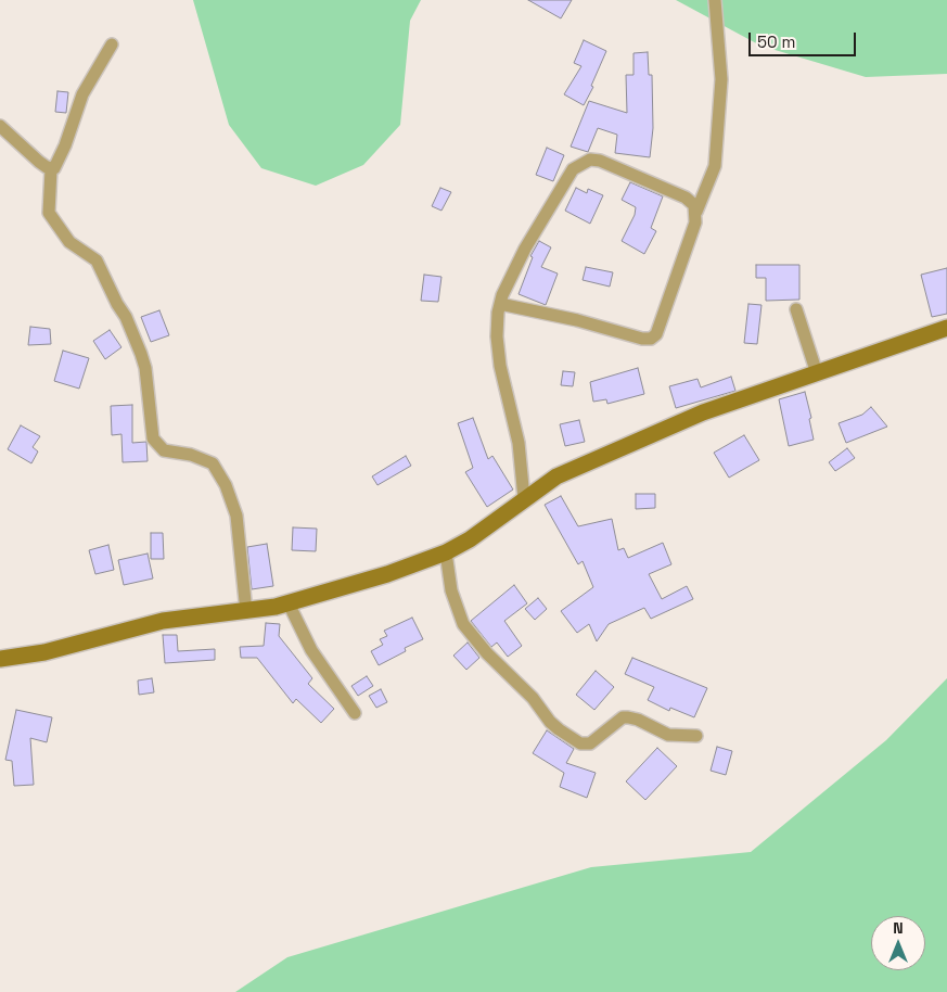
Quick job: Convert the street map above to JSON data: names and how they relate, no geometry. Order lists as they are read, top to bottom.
{
  "scale_bar": "50 m",
  "north": "top"
}
